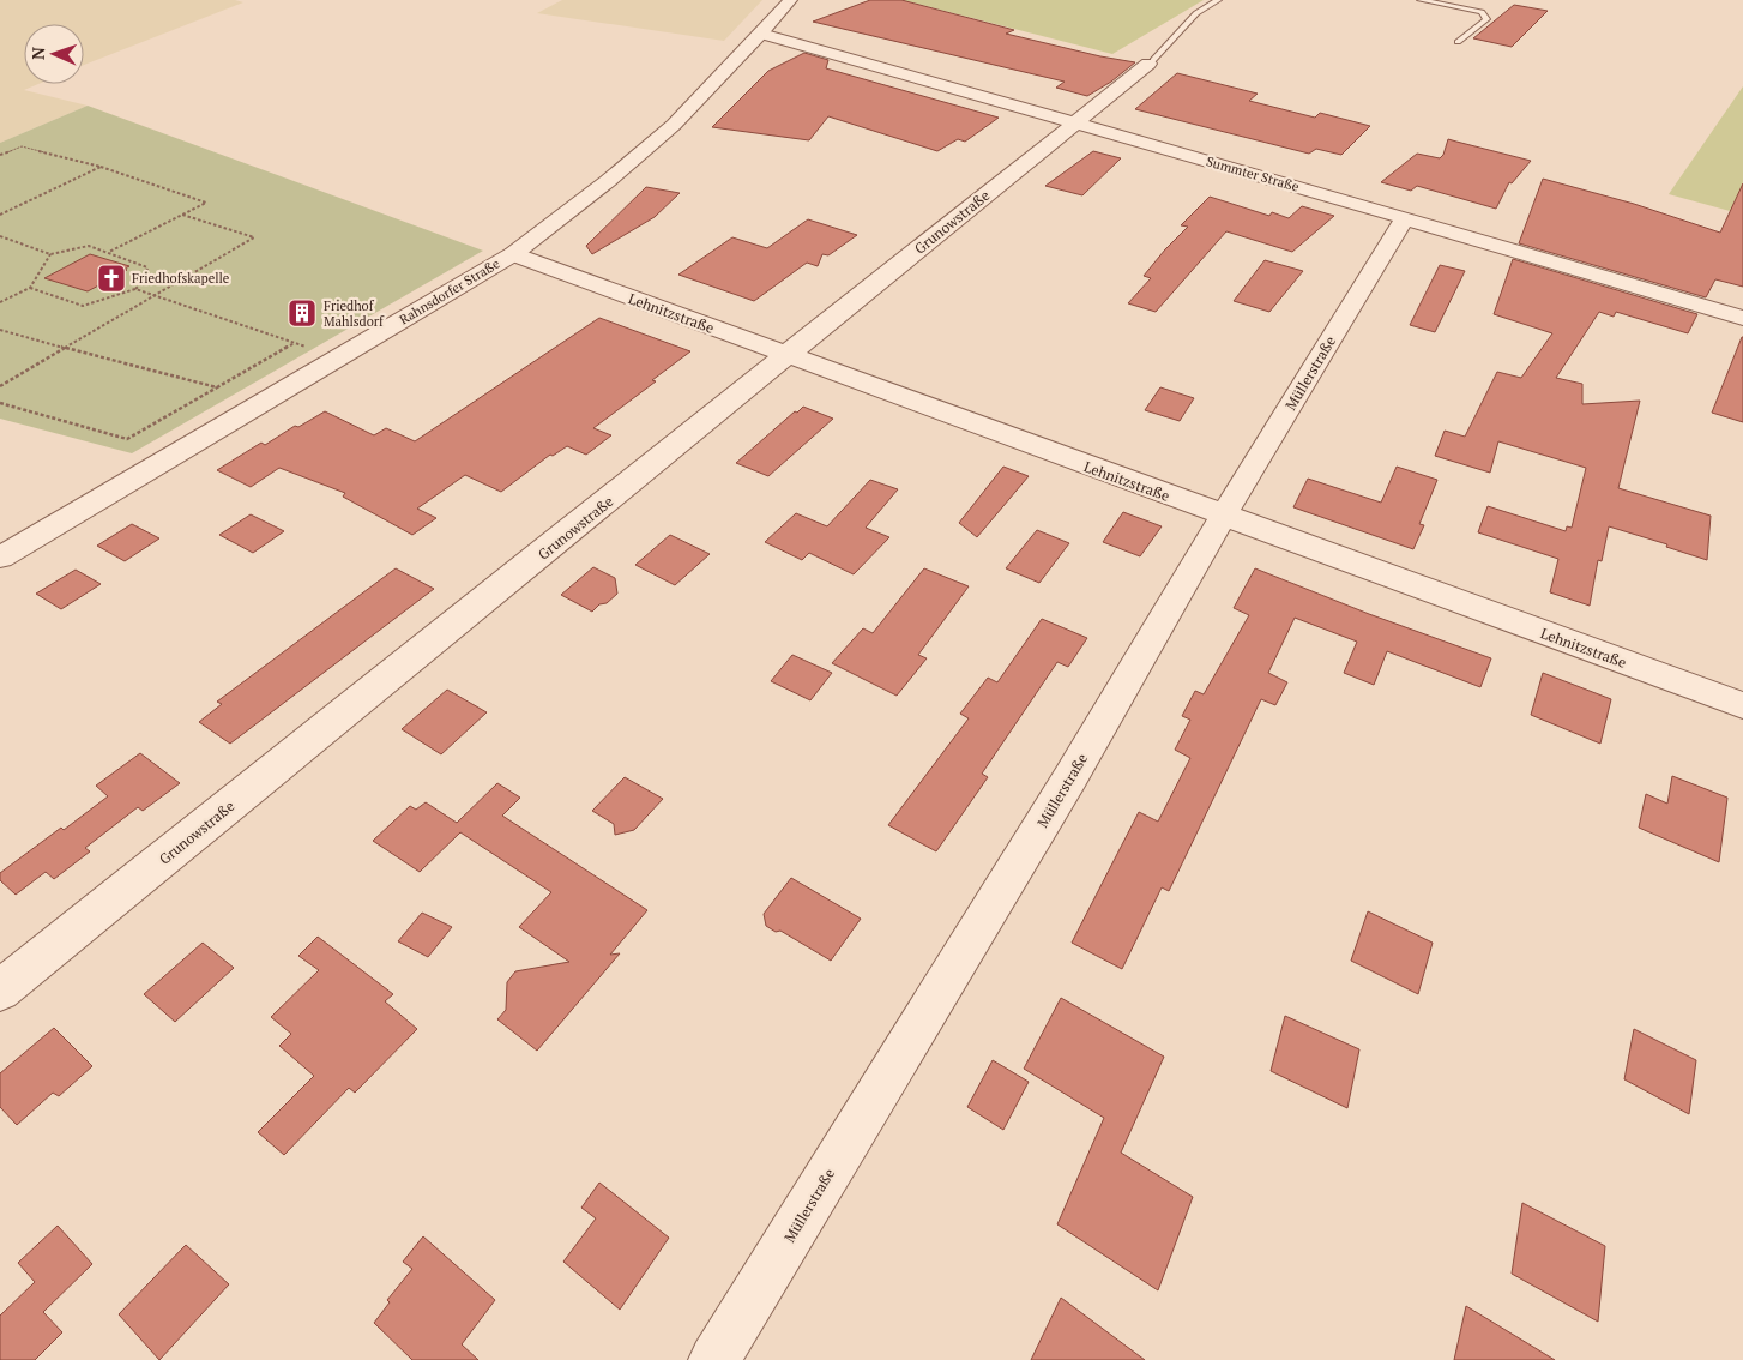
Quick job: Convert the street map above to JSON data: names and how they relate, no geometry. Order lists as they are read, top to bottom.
{
  "streets": {
    "street": [
      "Summter Straße",
      "Grunowstraße",
      "Rahnsdorfer Straße",
      "Lehnitzstraße",
      "Müllerstraße"
    ]
  },
  "crossings": [
    ["Summter Straße", "Grunowstraße"],
    ["Summter Straße", "Rahnsdorfer Straße"],
    ["Summter Straße", "Müllerstraße"],
    ["Grunowstraße", "Lehnitzstraße"],
    ["Rahnsdorfer Straße", "Lehnitzstraße"],
    ["Lehnitzstraße", "Müllerstraße"]
  ],
  "places": {
    "church": ["Friedhofskapelle"],
    "building": ["Friedhof Mahlsdorf"]
  },
  "north": "left"
}
